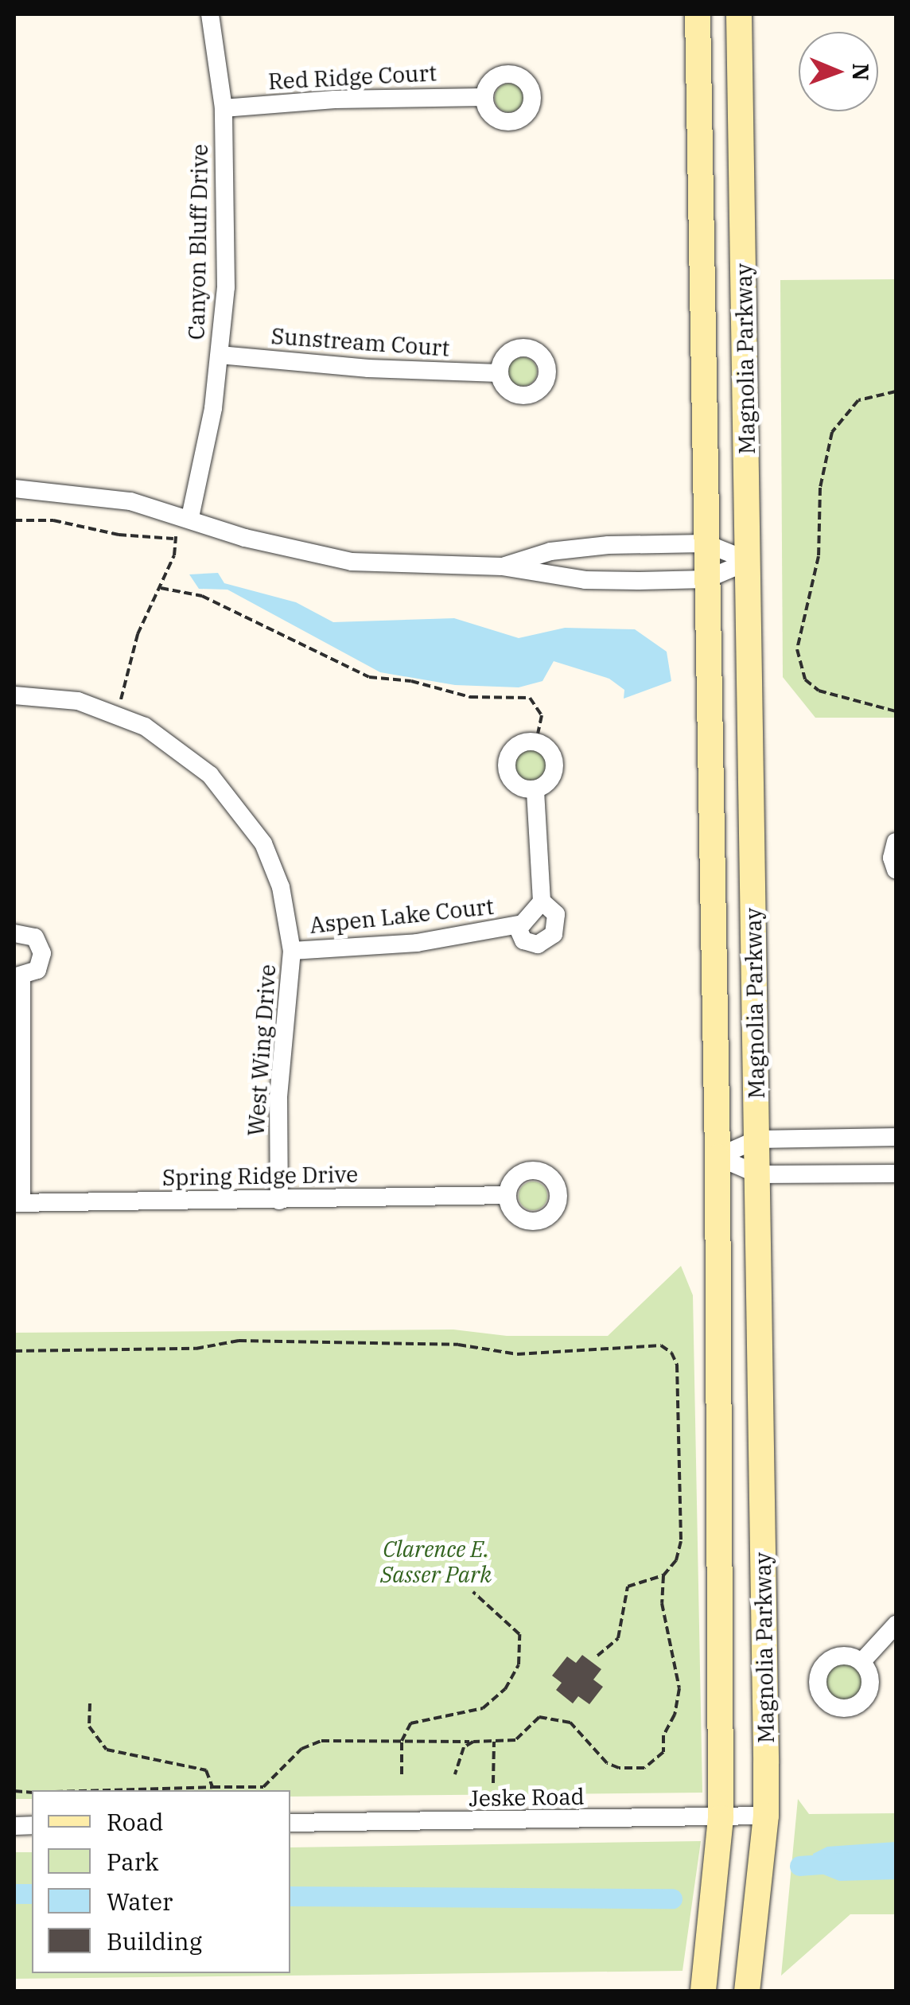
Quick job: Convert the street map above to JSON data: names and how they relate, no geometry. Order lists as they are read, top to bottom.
{
  "streets": {
    "main road": ["Magnolia Parkway"],
    "street": [
      "Red Ridge Court",
      "Canyon Bluff Drive",
      "Sunstream Court",
      "Aspen Lake Court",
      "West Wing Drive",
      "Spring Ridge Drive",
      "Jeske Road"
    ]
  },
  "crossings": [
    ["Red Ridge Court", "Canyon Bluff Drive"],
    ["Canyon Bluff Drive", "Sunstream Court"],
    ["Magnolia Parkway", "Jeske Road"],
    ["Aspen Lake Court", "West Wing Drive"],
    ["West Wing Drive", "Spring Ridge Drive"]
  ],
  "parks": ["Clarence E. Sasser Park"],
  "legend": [
    "Road",
    "Park",
    "Water",
    "Building"
  ],
  "north": "right"
}
